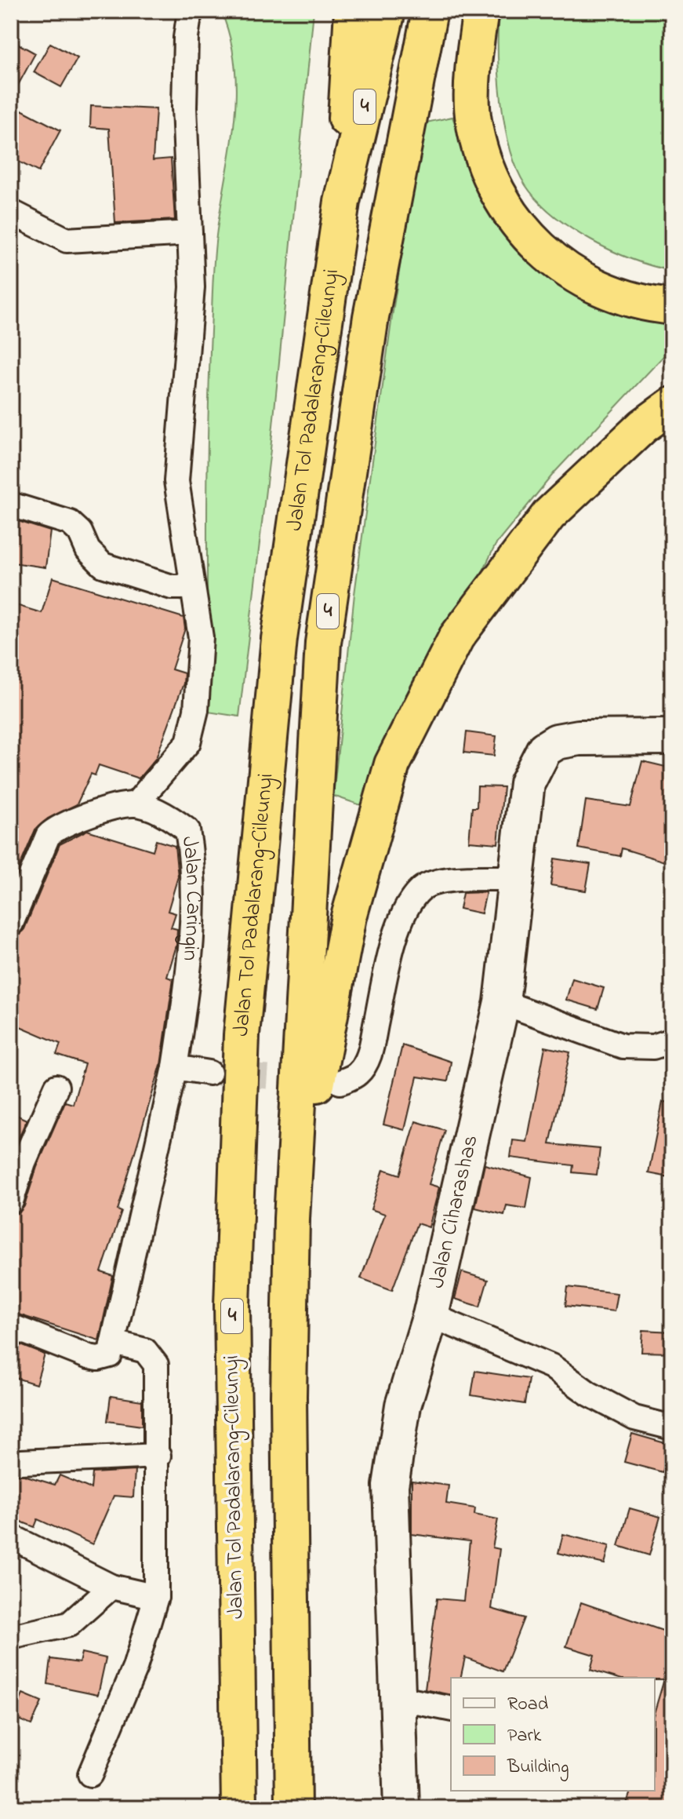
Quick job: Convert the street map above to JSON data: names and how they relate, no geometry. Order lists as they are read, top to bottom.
{
  "streets": {
    "highway": ["4", "Jalan Tol Padalarang–Cileunyi"],
    "street": ["Jalan Caringin", "Jalan Ciharashas"]
  },
  "legend": ["Road", "Park", "Building"]
}
